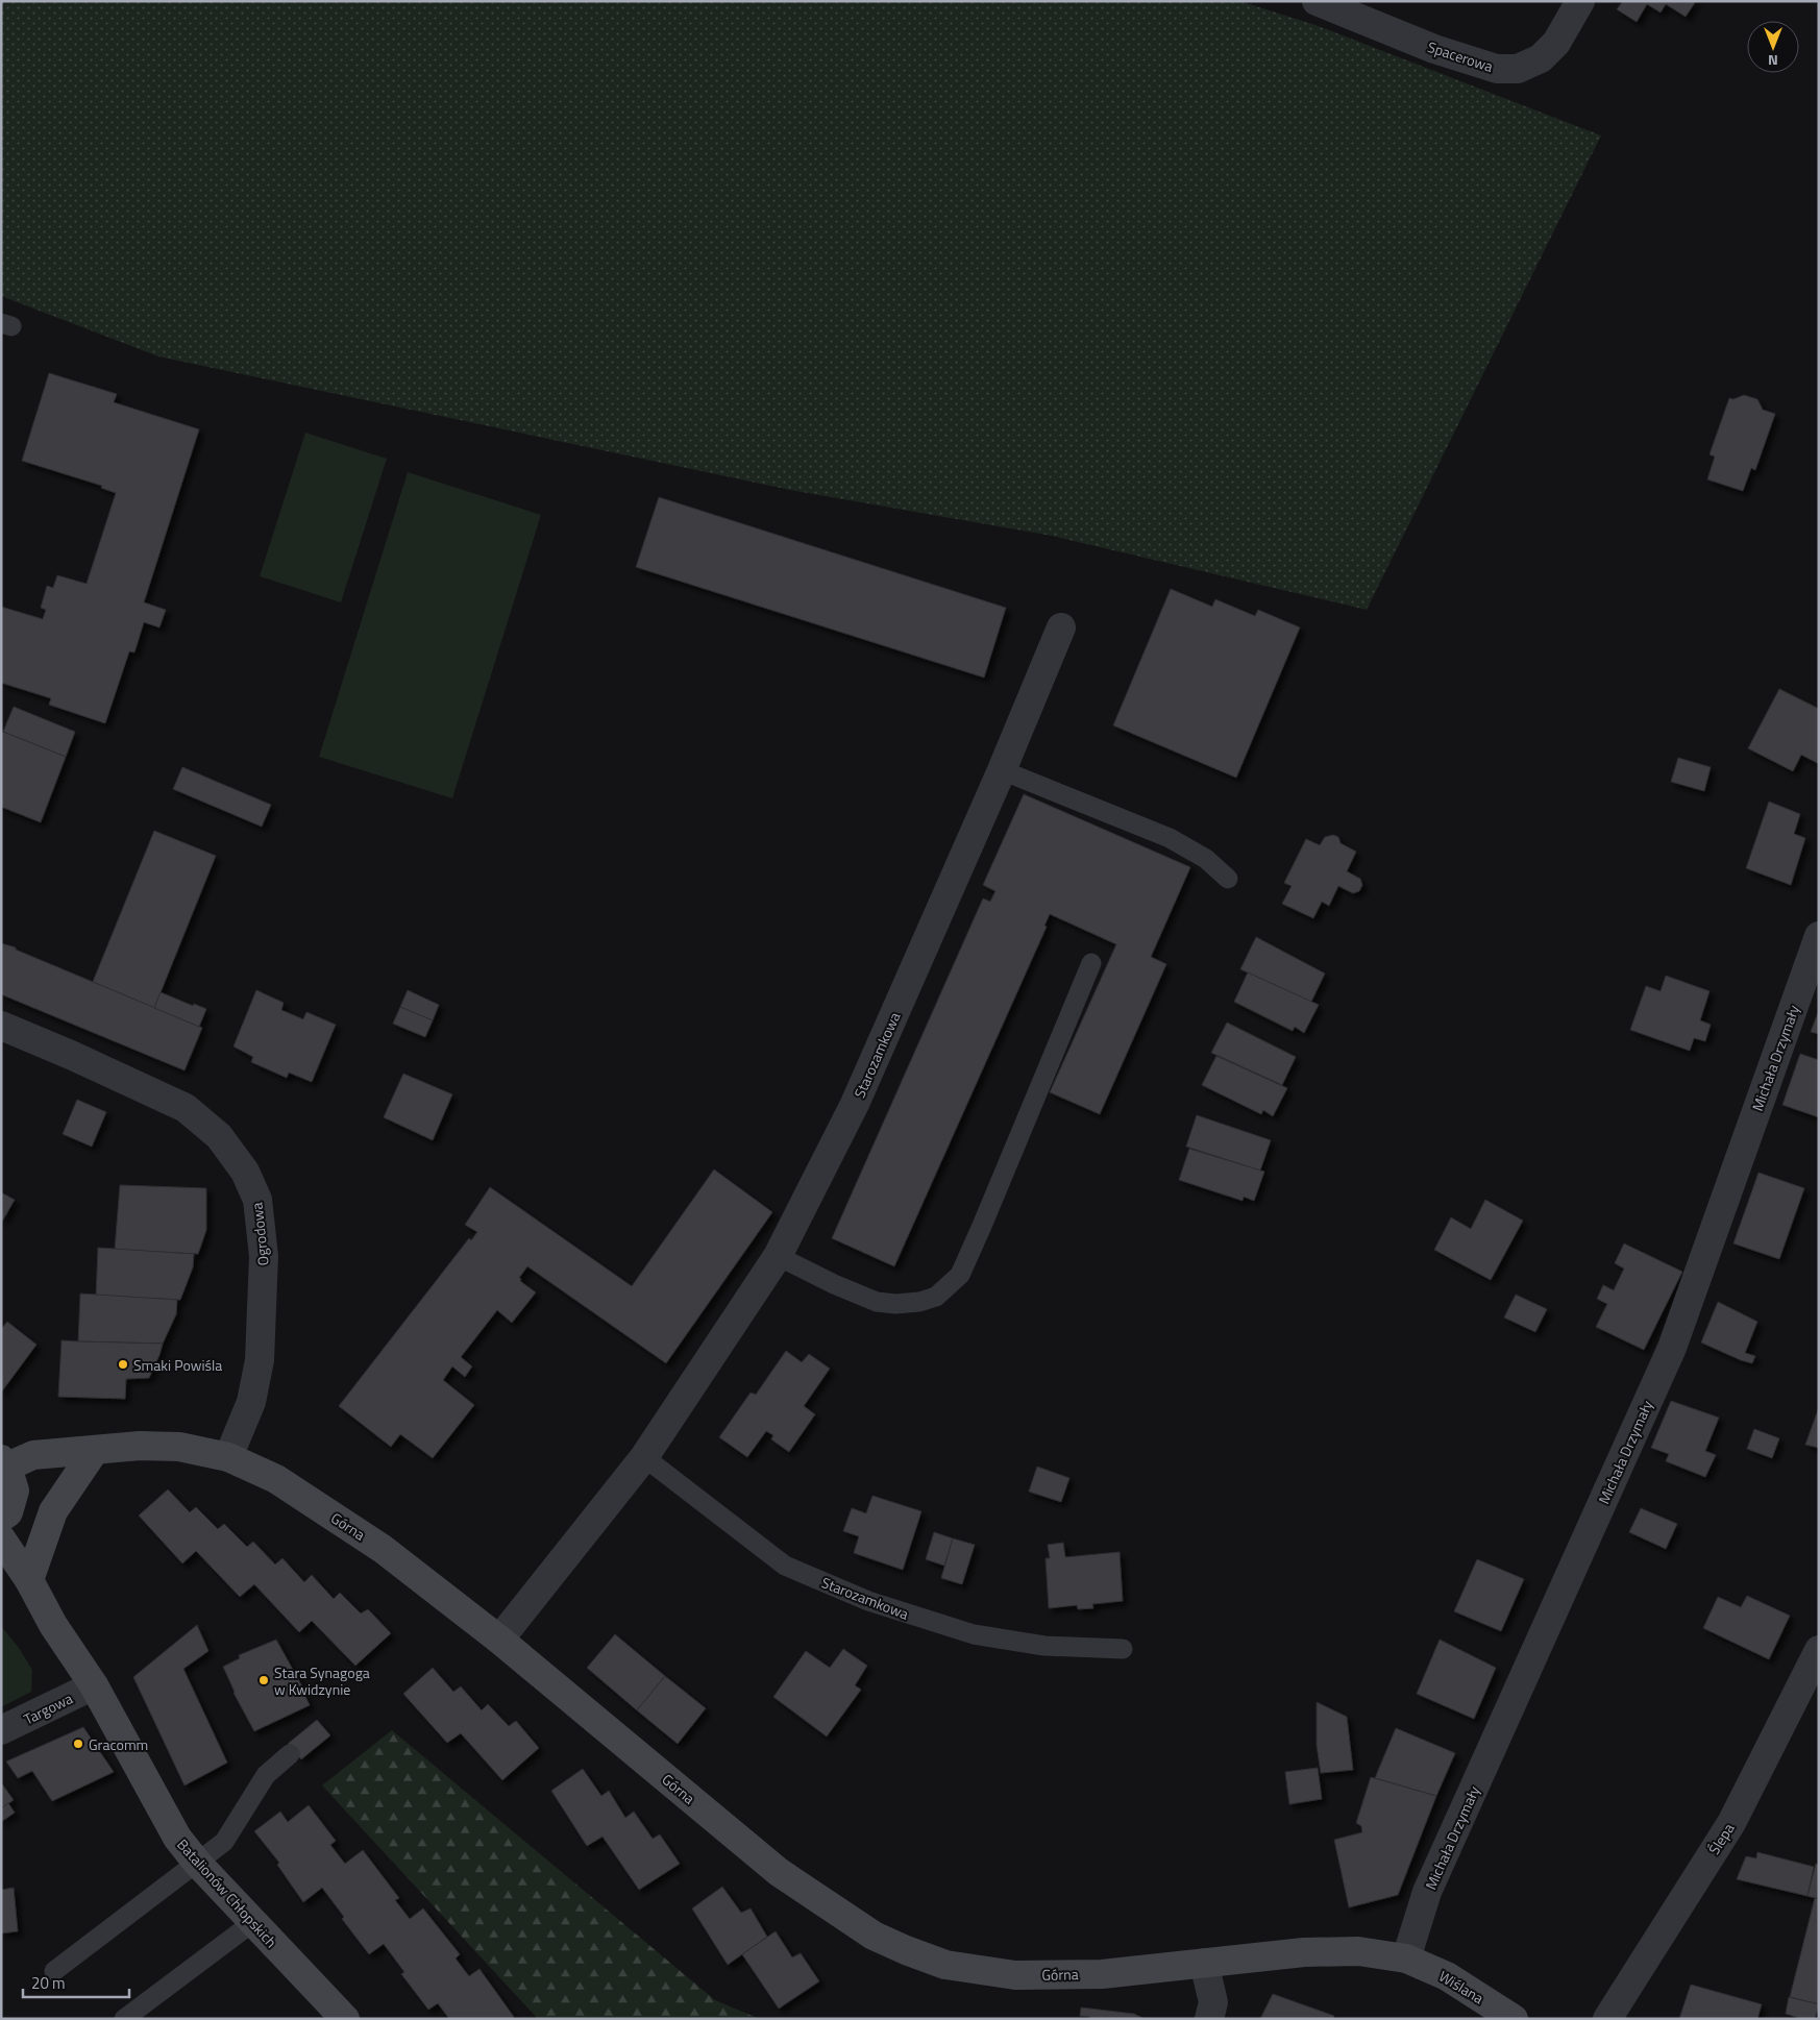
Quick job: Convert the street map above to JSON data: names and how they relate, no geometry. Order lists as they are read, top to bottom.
{
  "streets": {
    "street": [
      "Spacerowa",
      "Starozamkowa",
      "Michała Drzymały",
      "Ogrodowa",
      "Górna",
      "Targowa",
      "Ślepa",
      "Batalionów Chłopskich",
      "Wiślana"
    ]
  },
  "crossings": [
    ["Starozamkowa", "Górna"],
    ["Michała Drzymały", "Górna"],
    ["Michała Drzymały", "Wiślana"],
    ["Ogrodowa", "Górna"],
    ["Górna", "Wiślana"],
    ["Targowa", "Batalionów Chłopskich"]
  ],
  "places": ["Smaki Powiśla", "Stara Synagoga w Kwidzynie", "Gracomm"],
  "scale_bar": "20 m",
  "north": "bottom"
}
